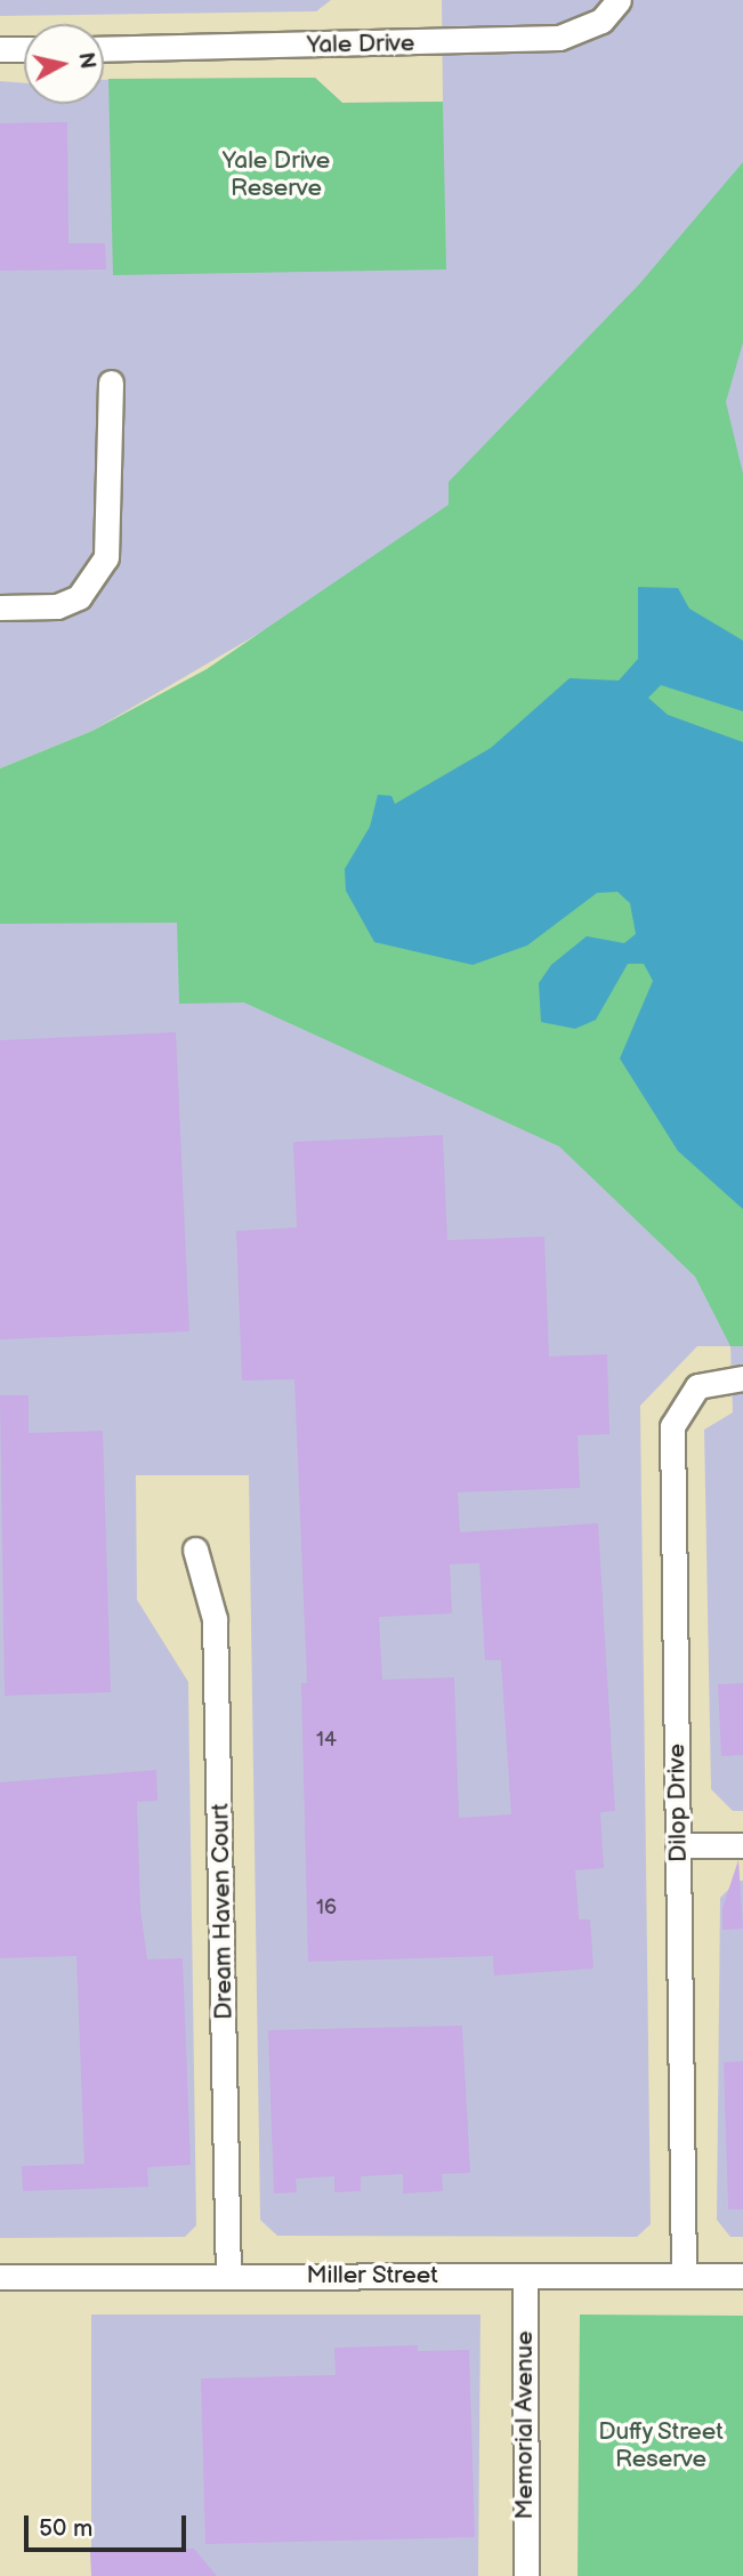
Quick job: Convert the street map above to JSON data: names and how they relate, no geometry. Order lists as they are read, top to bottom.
{
  "streets": {
    "street": [
      "Yale Drive",
      "Dilop Drive",
      "Dream Haven Court",
      "Miller Street",
      "Memorial Avenue"
    ]
  },
  "crossings": [
    ["Dilop Drive", "Miller Street"],
    ["Dream Haven Court", "Miller Street"],
    ["Miller Street", "Memorial Avenue"]
  ],
  "parks": ["Yale Drive Reserve", "Duffy Street Reserve"],
  "house_numbers": ["14", "16"],
  "scale_bar": "50 m",
  "north": "right"
}
